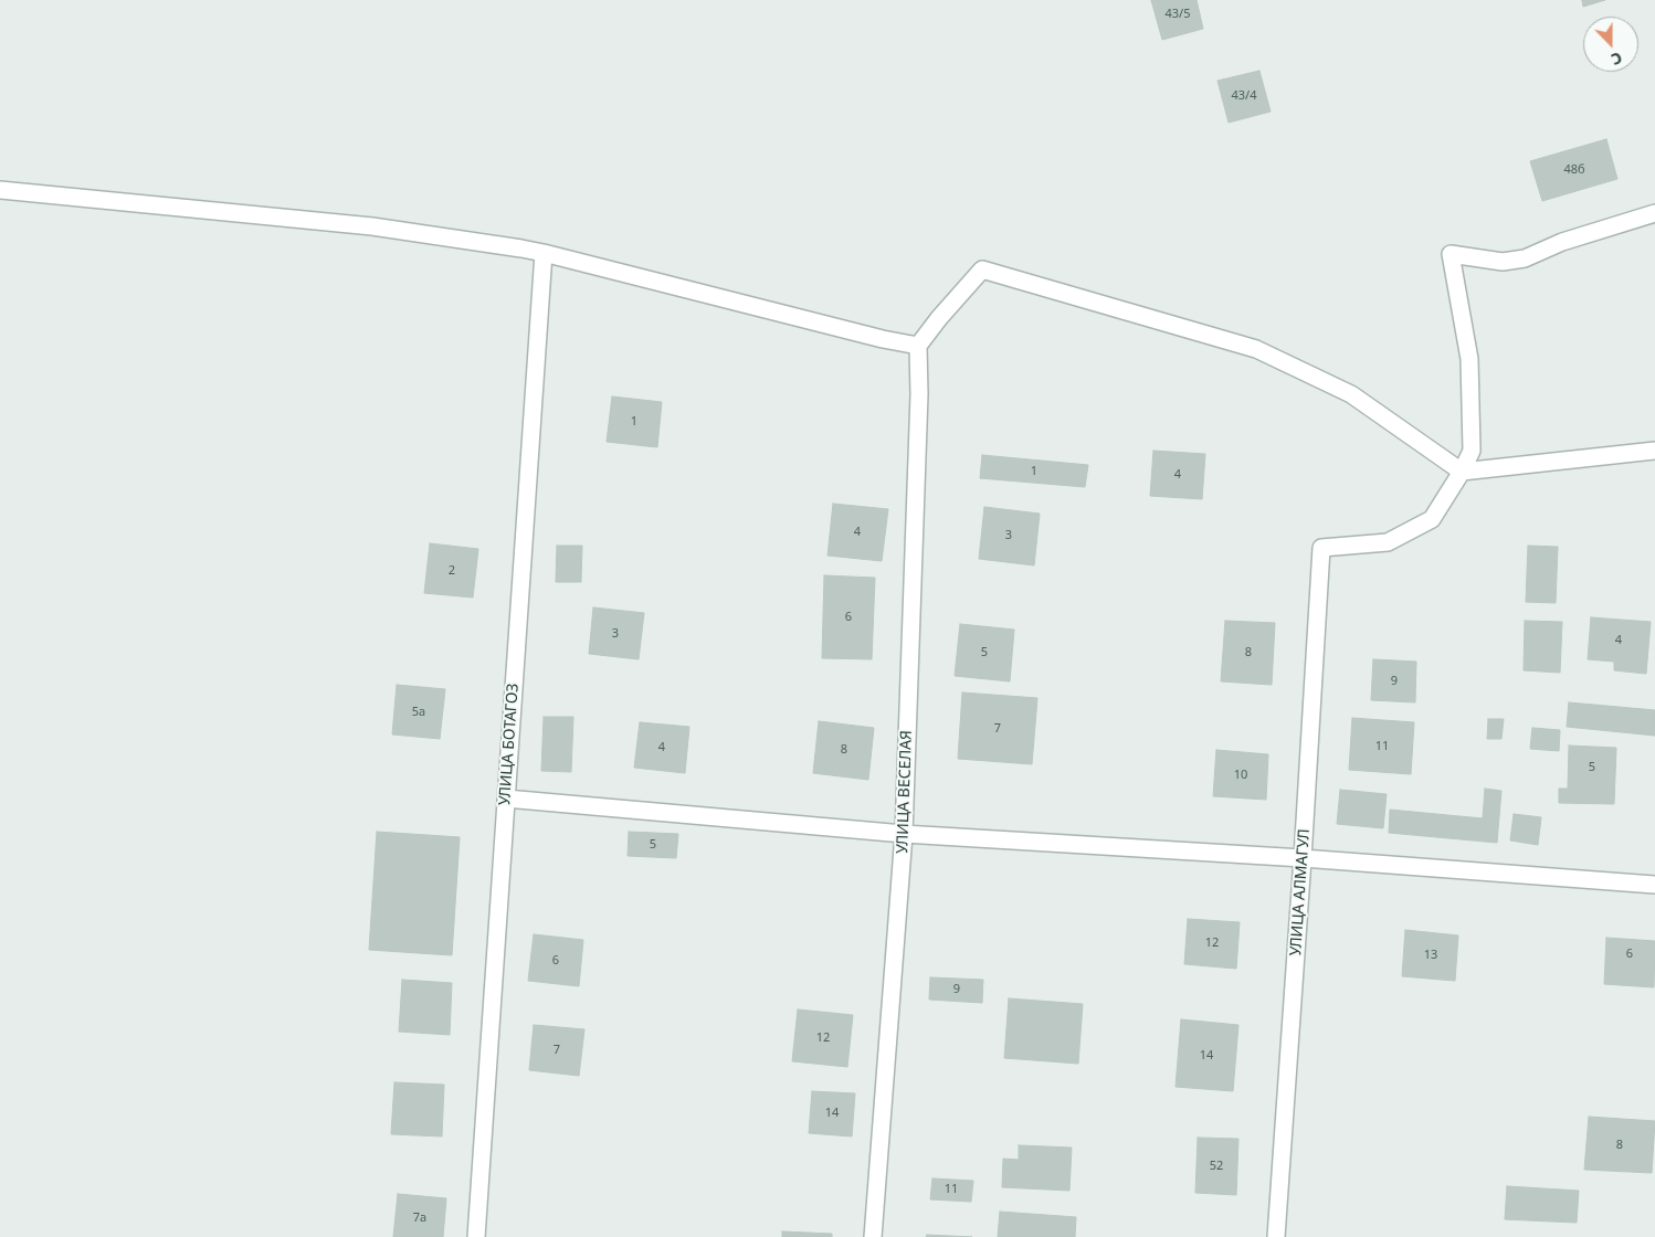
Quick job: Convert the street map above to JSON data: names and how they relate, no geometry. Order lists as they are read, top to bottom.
{
  "streets": {
    "street": ["УЛИЦА БОТАГОЗ", "УЛИЦА ВЕСЕЛАЯ", "УЛИЦА АЛМАГУЛ"]
  },
  "house_numbers": [
    "43/5",
    "43/4",
    "48б",
    "1",
    "1",
    "4",
    "4",
    "3",
    "2",
    "6",
    "3",
    "4",
    "5",
    "8",
    "9",
    "5а",
    "7",
    "11",
    "4",
    "8",
    "5",
    "10",
    "5",
    "12",
    "6",
    "13",
    "6",
    "9",
    "12",
    "7",
    "14",
    "14",
    "8",
    "52",
    "11",
    "7а"
  ],
  "north": "bottom"
}
